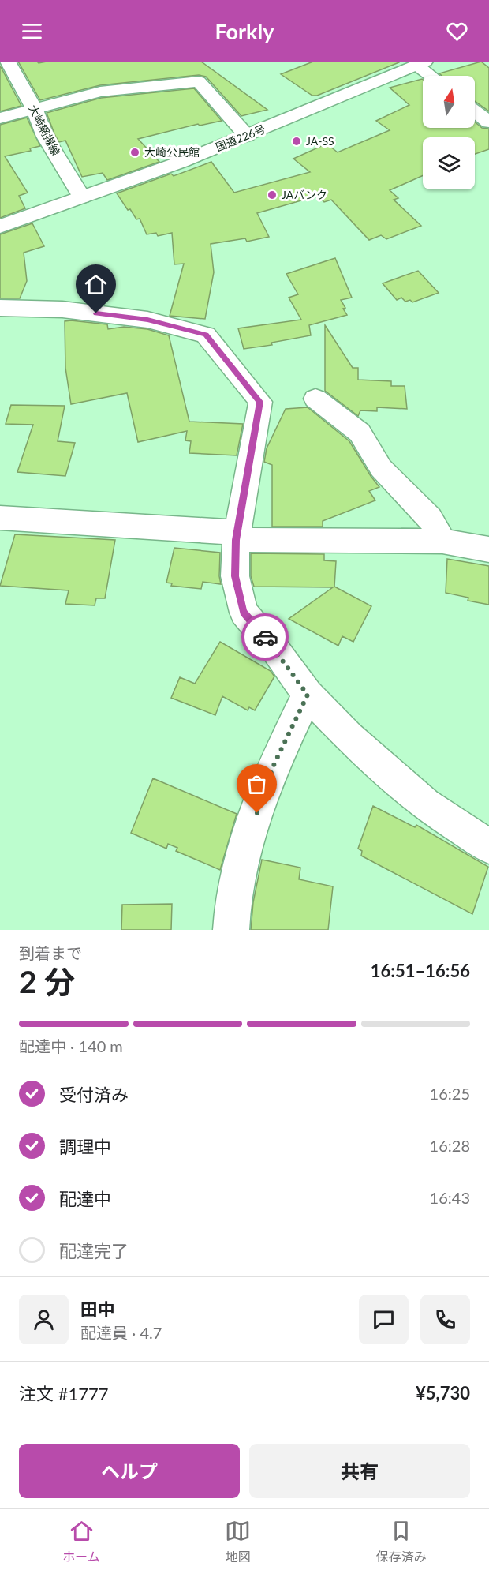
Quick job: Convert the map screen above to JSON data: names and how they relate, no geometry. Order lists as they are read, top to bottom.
{
  "streets": {
    "main road": ["大崎網揚線", "国道226号"]
  },
  "crossings": [
    ["大崎網揚線", "国道226号"]
  ],
  "places": ["JA-SS", "大崎公民館", "JAバンク"],
  "north": "top",
  "page": {
    "header": "Forkly",
    "heading": ["2 分", "到着まで", "16:51–16:56"],
    "panel": [
      "田中",
      "配達員 · 4.7",
      "注文 #1777",
      "¥5,730"
    ],
    "bar": "配達中 · 140 m",
    "list": [
      ["受付済み", "16:25"],
      ["調理中", "16:28"],
      ["配達中", "16:43"],
      "配達完了"
    ],
    "buttons": ["ヘルプ", "共有"],
    "tabs": ["ホーム", "地図", "保存済み"]
  }
}
